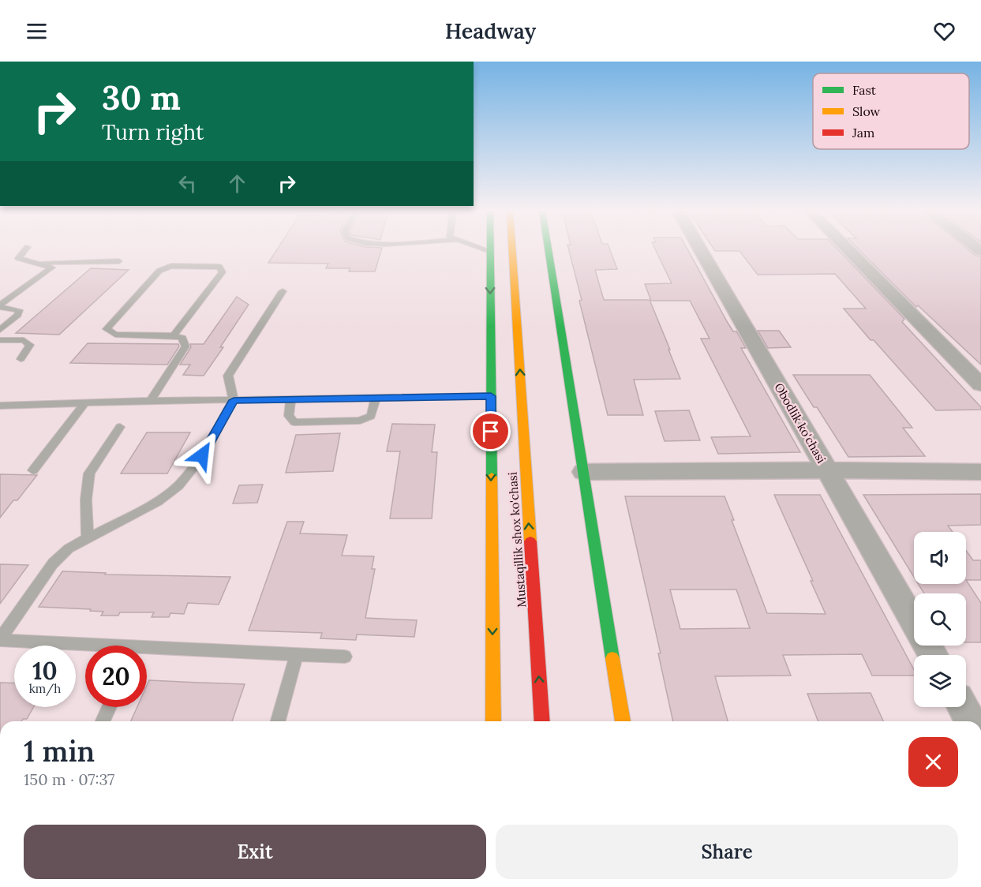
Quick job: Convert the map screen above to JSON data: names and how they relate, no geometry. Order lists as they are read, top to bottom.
{
  "streets": {
    "main road": ["Mustaqillik shox ko'chasi"],
    "street": ["Obodlik ko'chasi"]
  },
  "legend": ["Fast", "Slow", "Jam"],
  "page": {
    "header": "Headway",
    "turn": ["30 m", "Turn right"],
    "speed": "10 km/h",
    "limit": "20",
    "heading": ["1 min", "150 m · 07:37"],
    "buttons": ["Exit", "Share"]
  }
}
